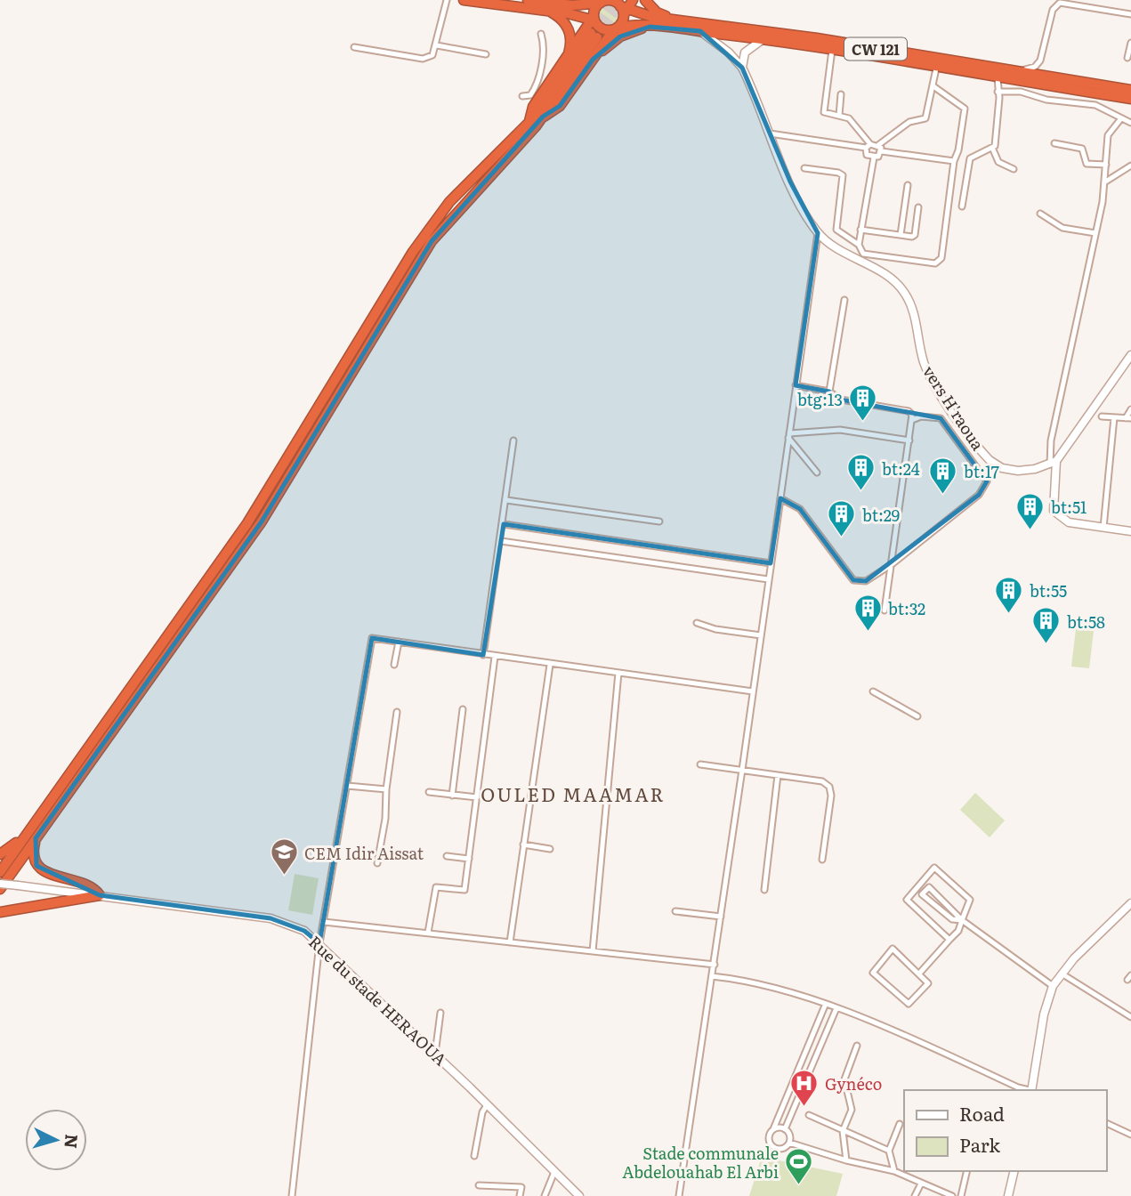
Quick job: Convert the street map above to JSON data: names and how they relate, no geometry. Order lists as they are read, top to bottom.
{
  "streets": {
    "highway": ["CW 121"],
    "street": ["vers H'raoua", "Rue du stade HERAOUA"]
  },
  "districts": ["OULED MAAMAR"],
  "places": {
    "building": [
      "btg:13",
      "bt:24",
      "bt:17",
      "bt:51",
      "bt:29",
      "bt:55",
      "bt:32",
      "bt:58"
    ],
    "school or university": ["CEM Idir Aissat"],
    "hospital": ["Gynéco"],
    "sports": ["Stade communale Abdelouahab El Arbi"]
  },
  "legend": ["Road", "Park"],
  "north": "right"
}
